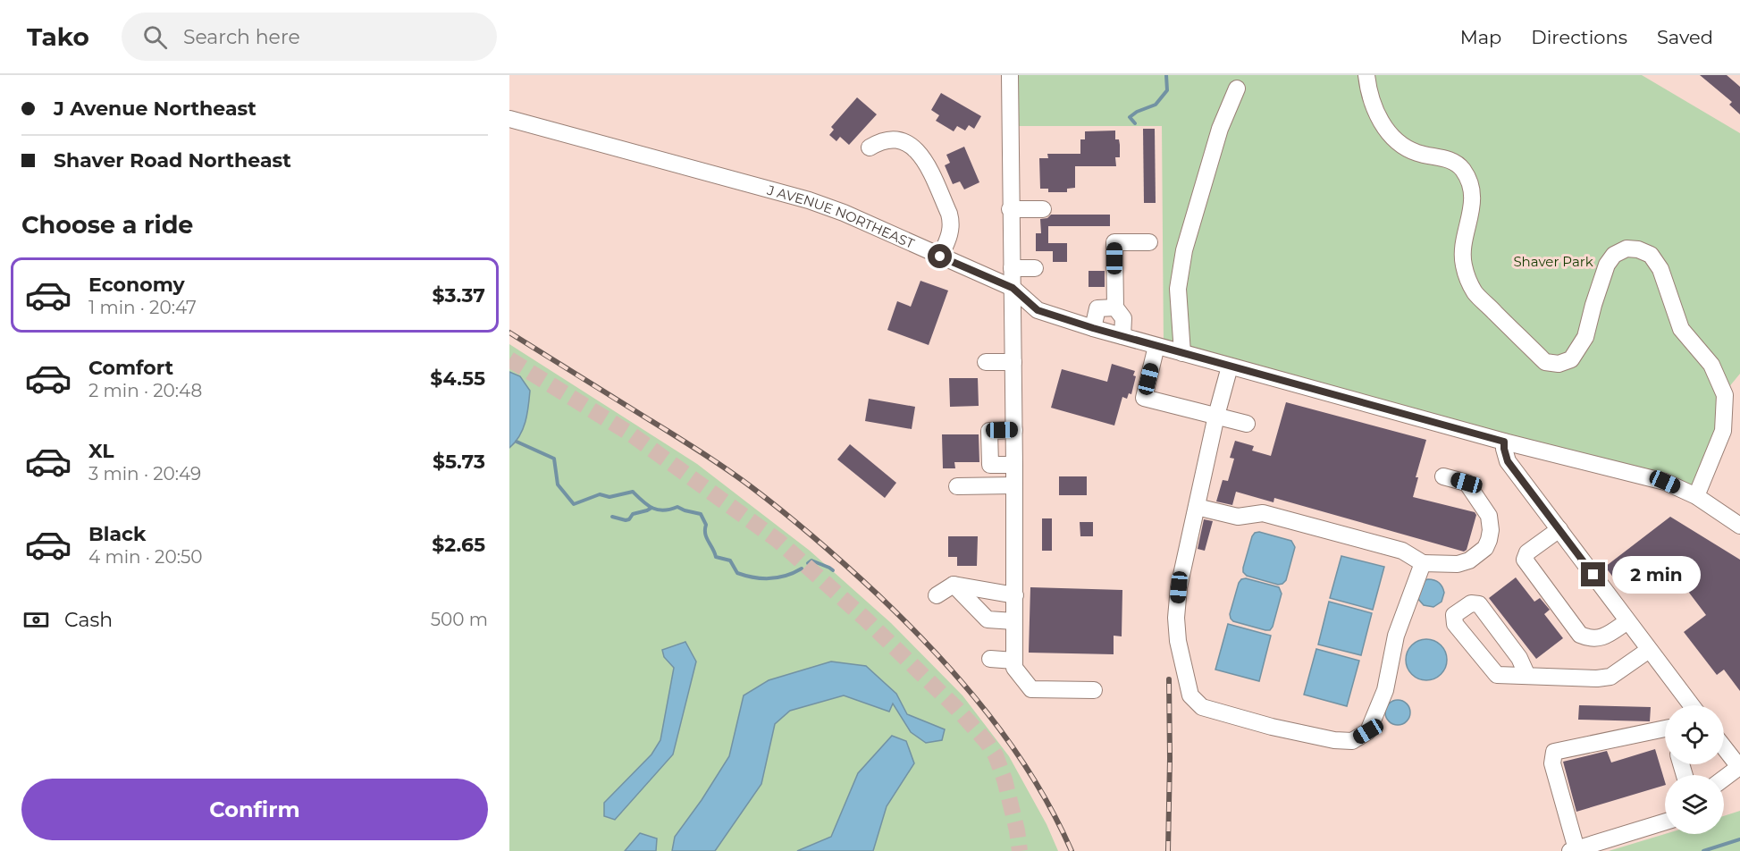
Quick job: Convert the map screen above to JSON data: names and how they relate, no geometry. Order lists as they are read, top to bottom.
{
  "streets": {
    "street": ["J AVENUE NORTHEAST"]
  },
  "parks": ["Shaver Park"],
  "page": {
    "header": "Tako",
    "search": "Search here",
    "nav": ["Map", "Directions", "Saved"],
    "banner": ["J Avenue Northeast", "Shaver Road Northeast"],
    "heading": "Choose a ride",
    "list": [
      {
        "name": "Economy",
        "note": "1 min · 20:47",
        "value": "$3.37"
      },
      {
        "name": "Comfort",
        "note": "2 min · 20:48",
        "value": "$4.55"
      },
      {
        "name": "XL",
        "note": "3 min · 20:49",
        "value": "$5.73"
      },
      {
        "name": "Black",
        "note": "4 min · 20:50",
        "value": "$2.65"
      }
    ],
    "bubble": "2 min",
    "pay": ["Cash", "500 m"],
    "buttons": "Confirm"
  }
}
